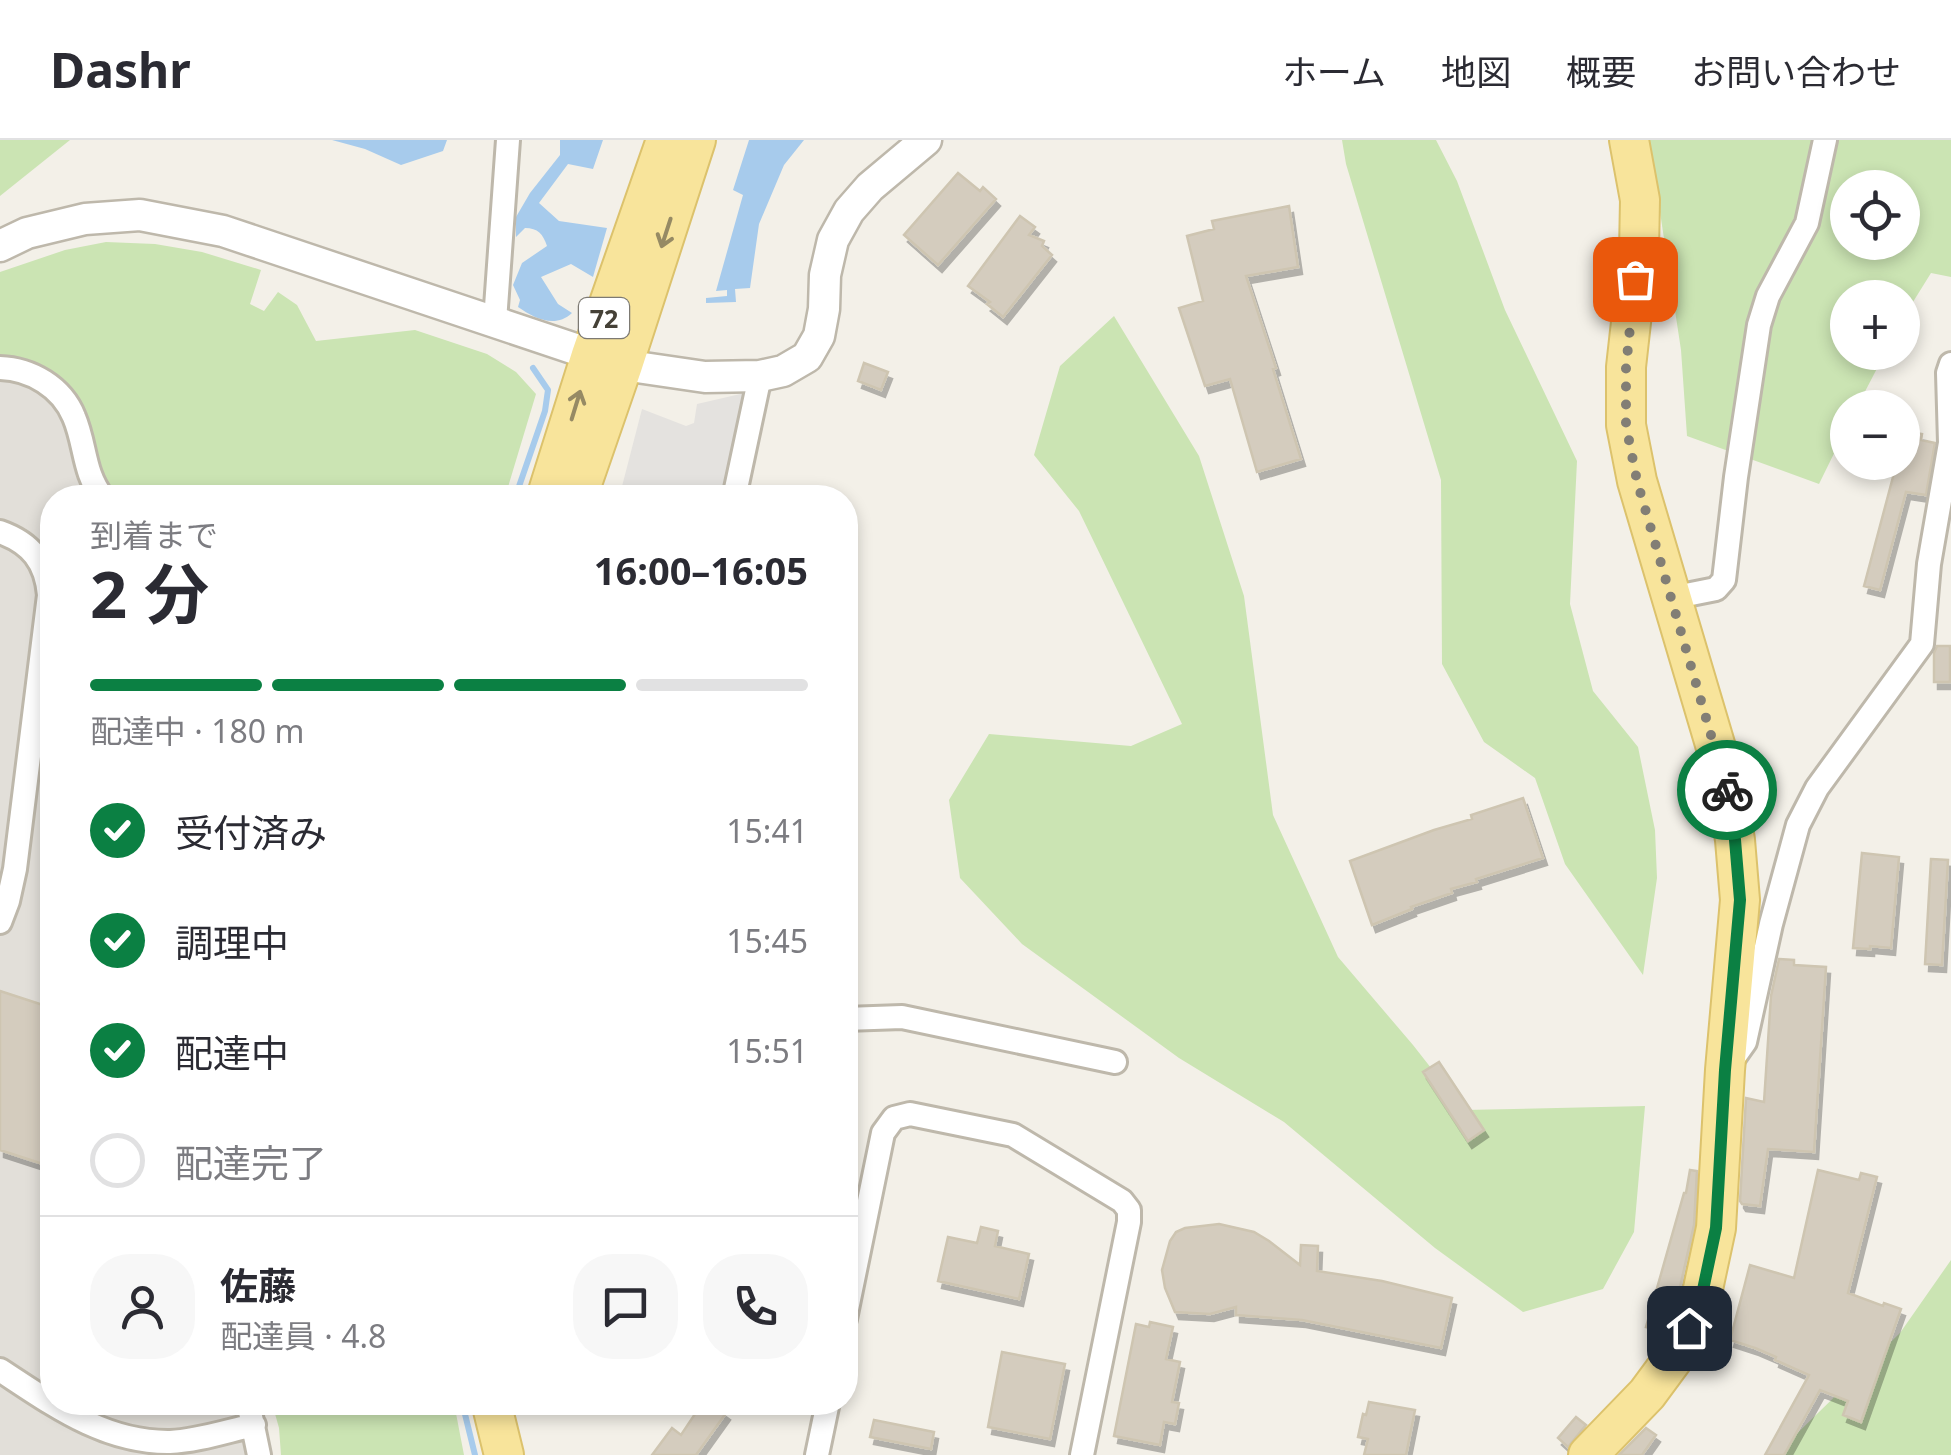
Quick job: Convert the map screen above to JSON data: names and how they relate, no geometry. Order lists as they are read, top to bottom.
{
  "streets": {
    "main road": ["72"]
  },
  "page": {
    "header": "Dashr",
    "nav": [
      "ホーム",
      "地図",
      "概要",
      "お問い合わせ"
    ],
    "map_buttons": ["+", "−"],
    "heading": ["2 分", "到着まで", "16:00–16:05"],
    "panel": ["佐藤", "配達員 · 4.8"],
    "bar": "配達中 · 180 m",
    "list": [
      ["受付済み", "15:41"],
      ["調理中", "15:45"],
      ["配達中", "15:51"],
      "配達完了"
    ]
  }
}
